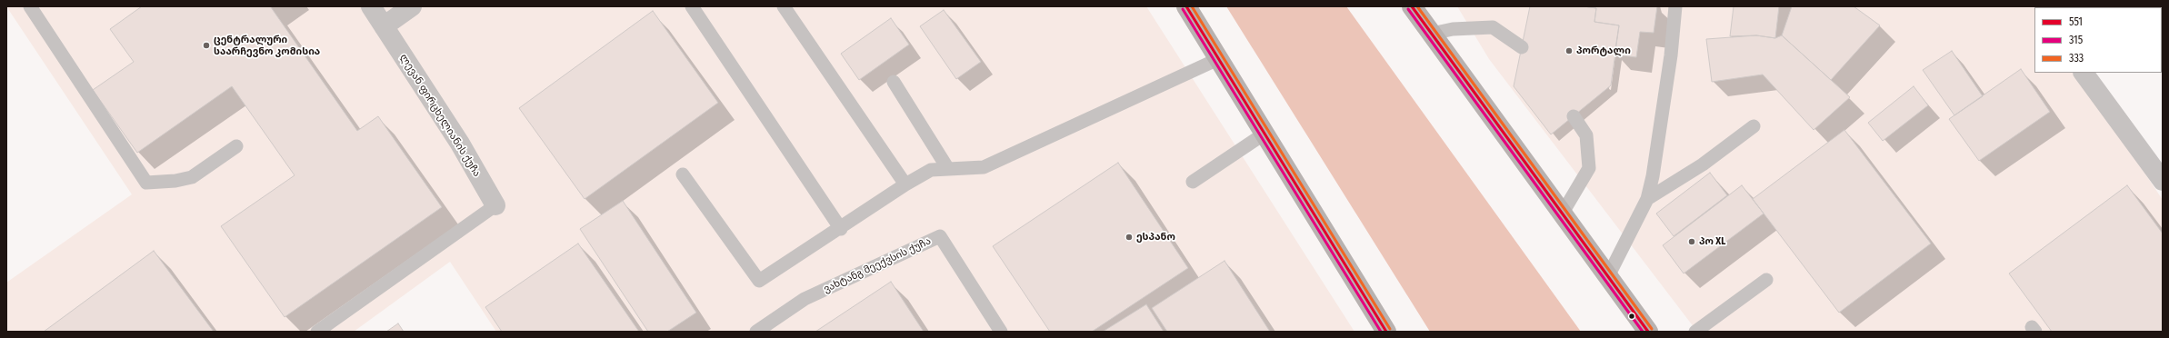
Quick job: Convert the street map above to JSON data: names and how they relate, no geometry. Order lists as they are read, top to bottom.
{
  "streets": {
    "street": ["ლევან ფირცხელიანის ქუჩა"],
    "lane": ["ვახტანგ მეექვსის ქუჩა"]
  },
  "places": [
    "ცენტრალური საარჩევნო კომისია",
    "პორტალი",
    "ესპანო",
    "პო XL"
  ],
  "lines": ["transit line 551", "transit line 333", "transit line 315"],
  "legend": ["551", "315", "333"]
}
